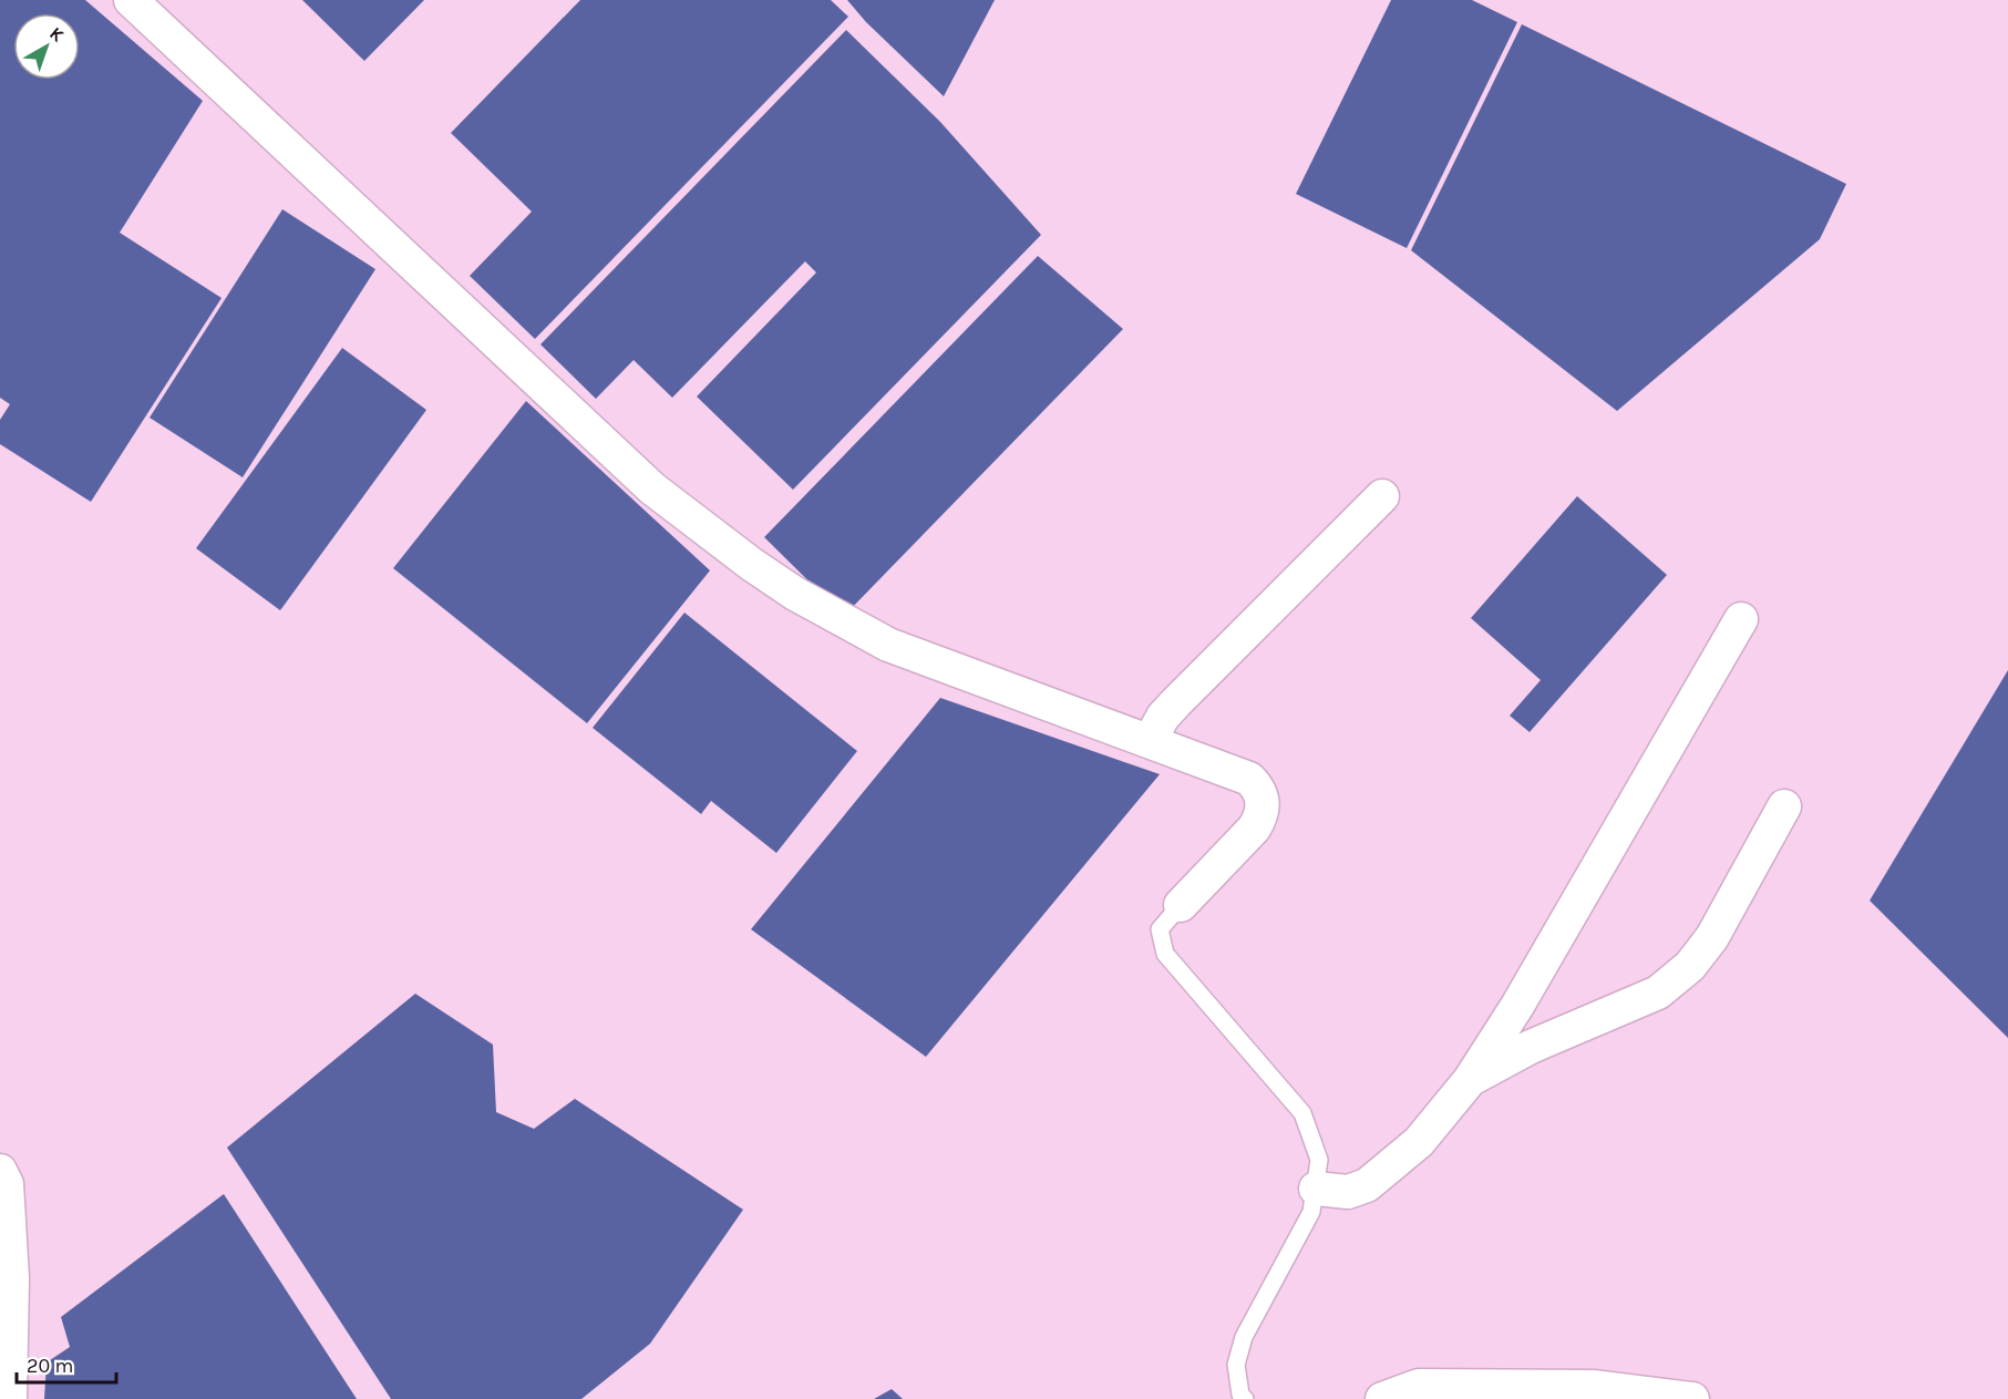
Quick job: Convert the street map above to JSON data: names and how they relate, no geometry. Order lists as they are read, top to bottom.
{
  "scale_bar": "20 m",
  "north": "top right"
}
